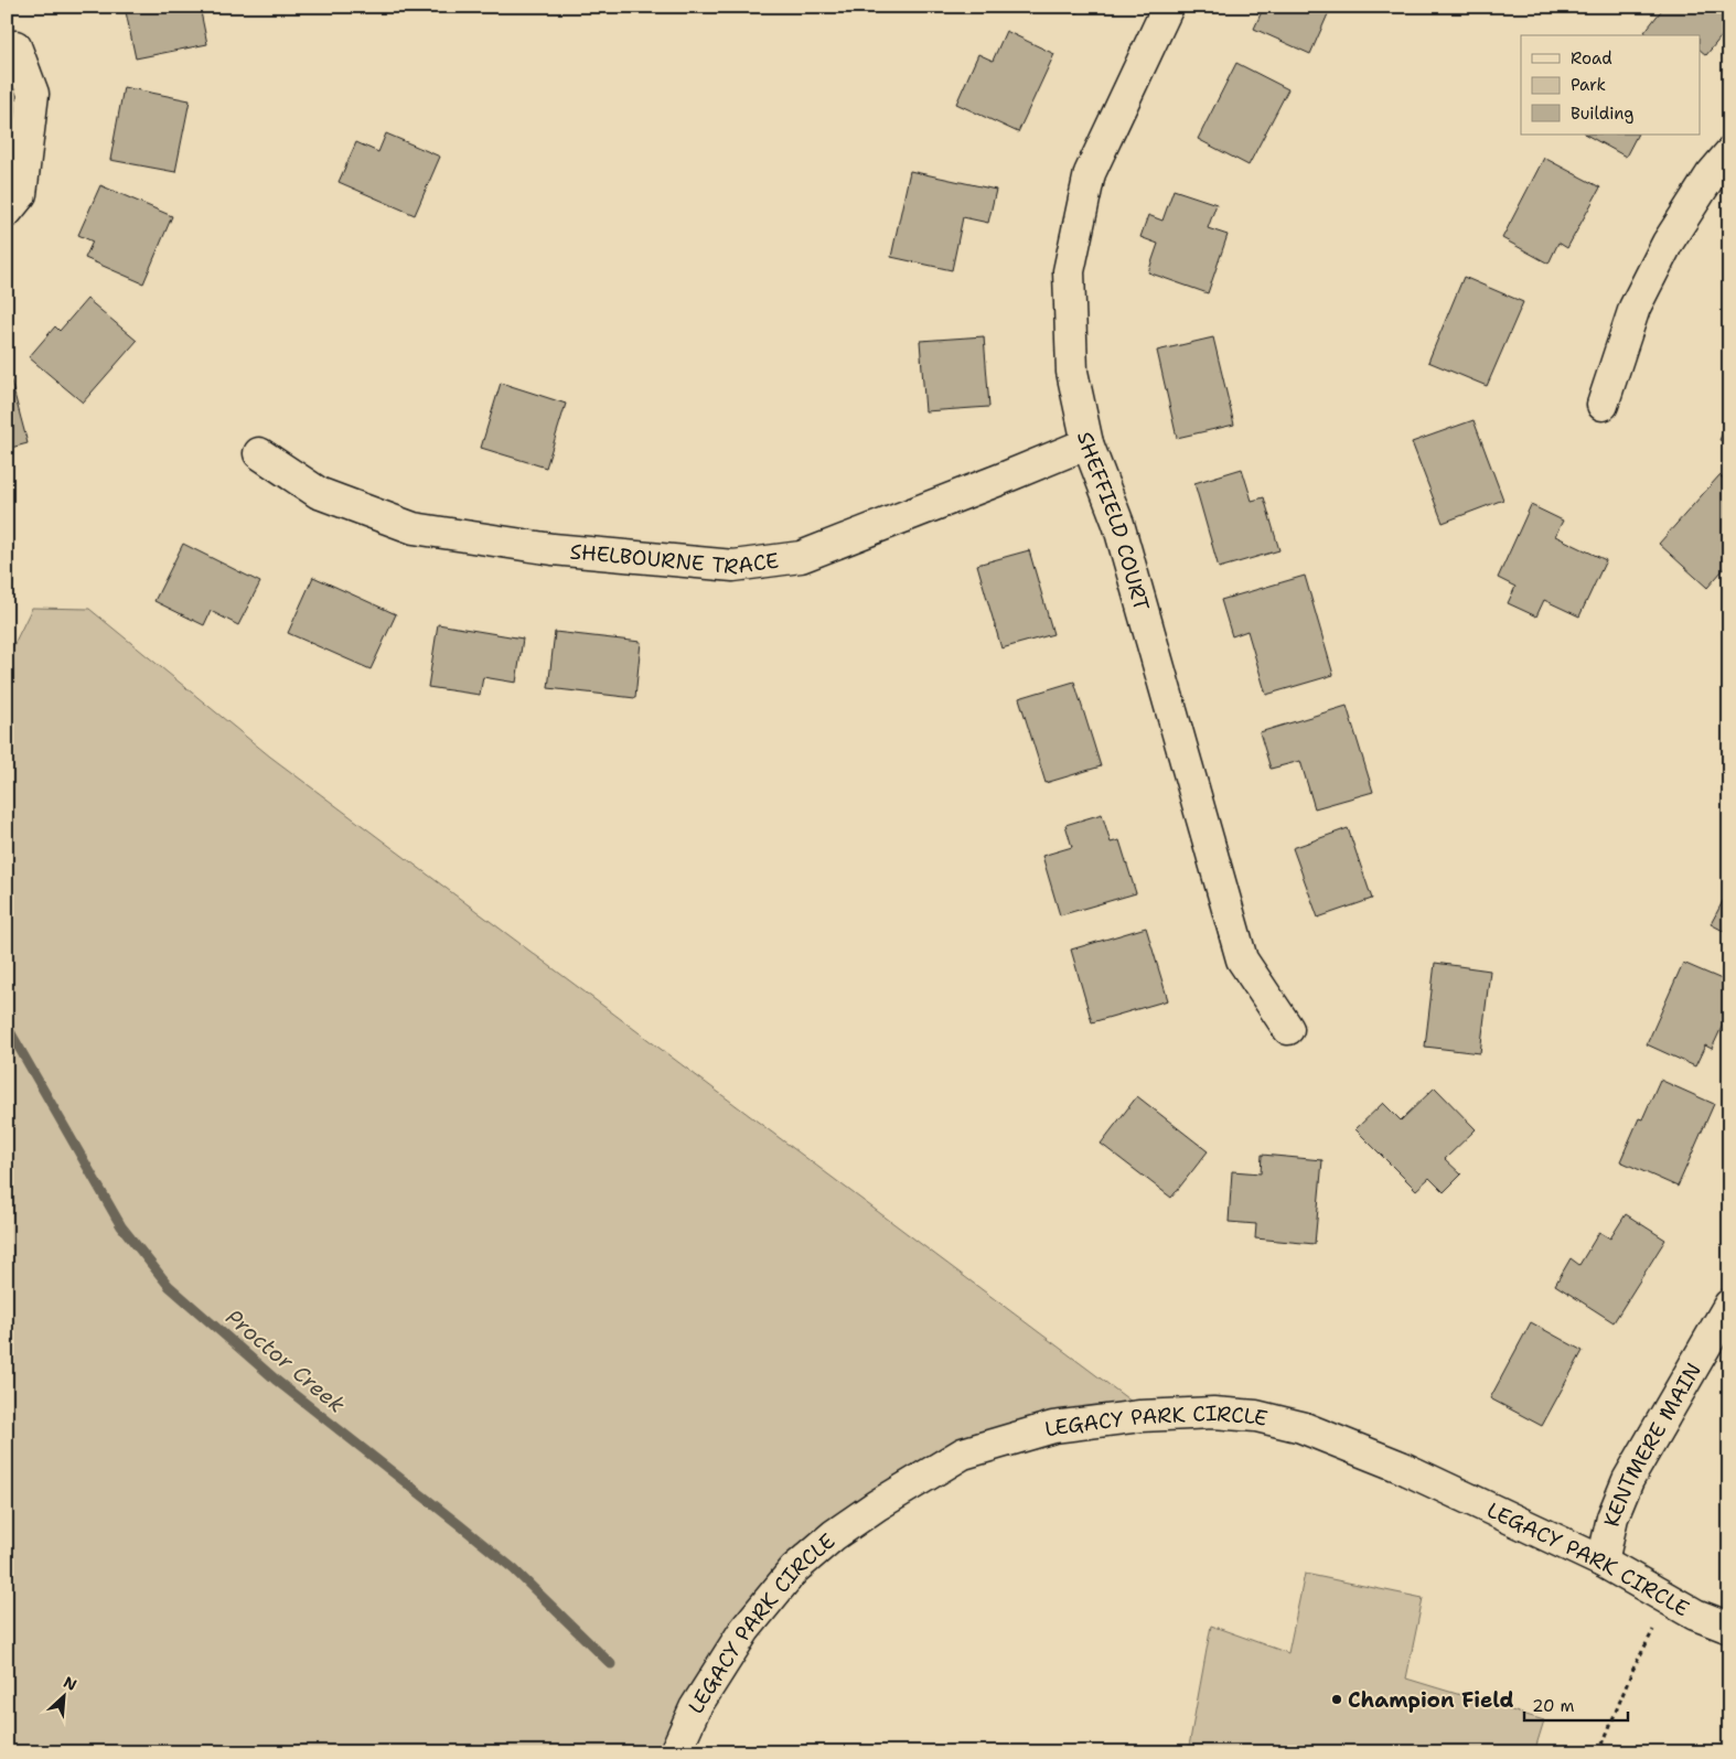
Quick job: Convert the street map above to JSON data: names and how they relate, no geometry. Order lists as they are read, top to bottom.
{
  "streets": {
    "street": [
      "SHEFFIELD COURT",
      "SHELBOURNE TRACE",
      "LEGACY PARK CIRCLE",
      "KENTMERE MAIN"
    ]
  },
  "crossings": [
    ["SHEFFIELD COURT", "SHELBOURNE TRACE"],
    ["LEGACY PARK CIRCLE", "KENTMERE MAIN"]
  ],
  "water": ["Proctor Creek"],
  "places": ["Champion Field"],
  "legend": ["Road", "Park", "Building"],
  "scale_bar": "20 m",
  "north": "top right"
}
